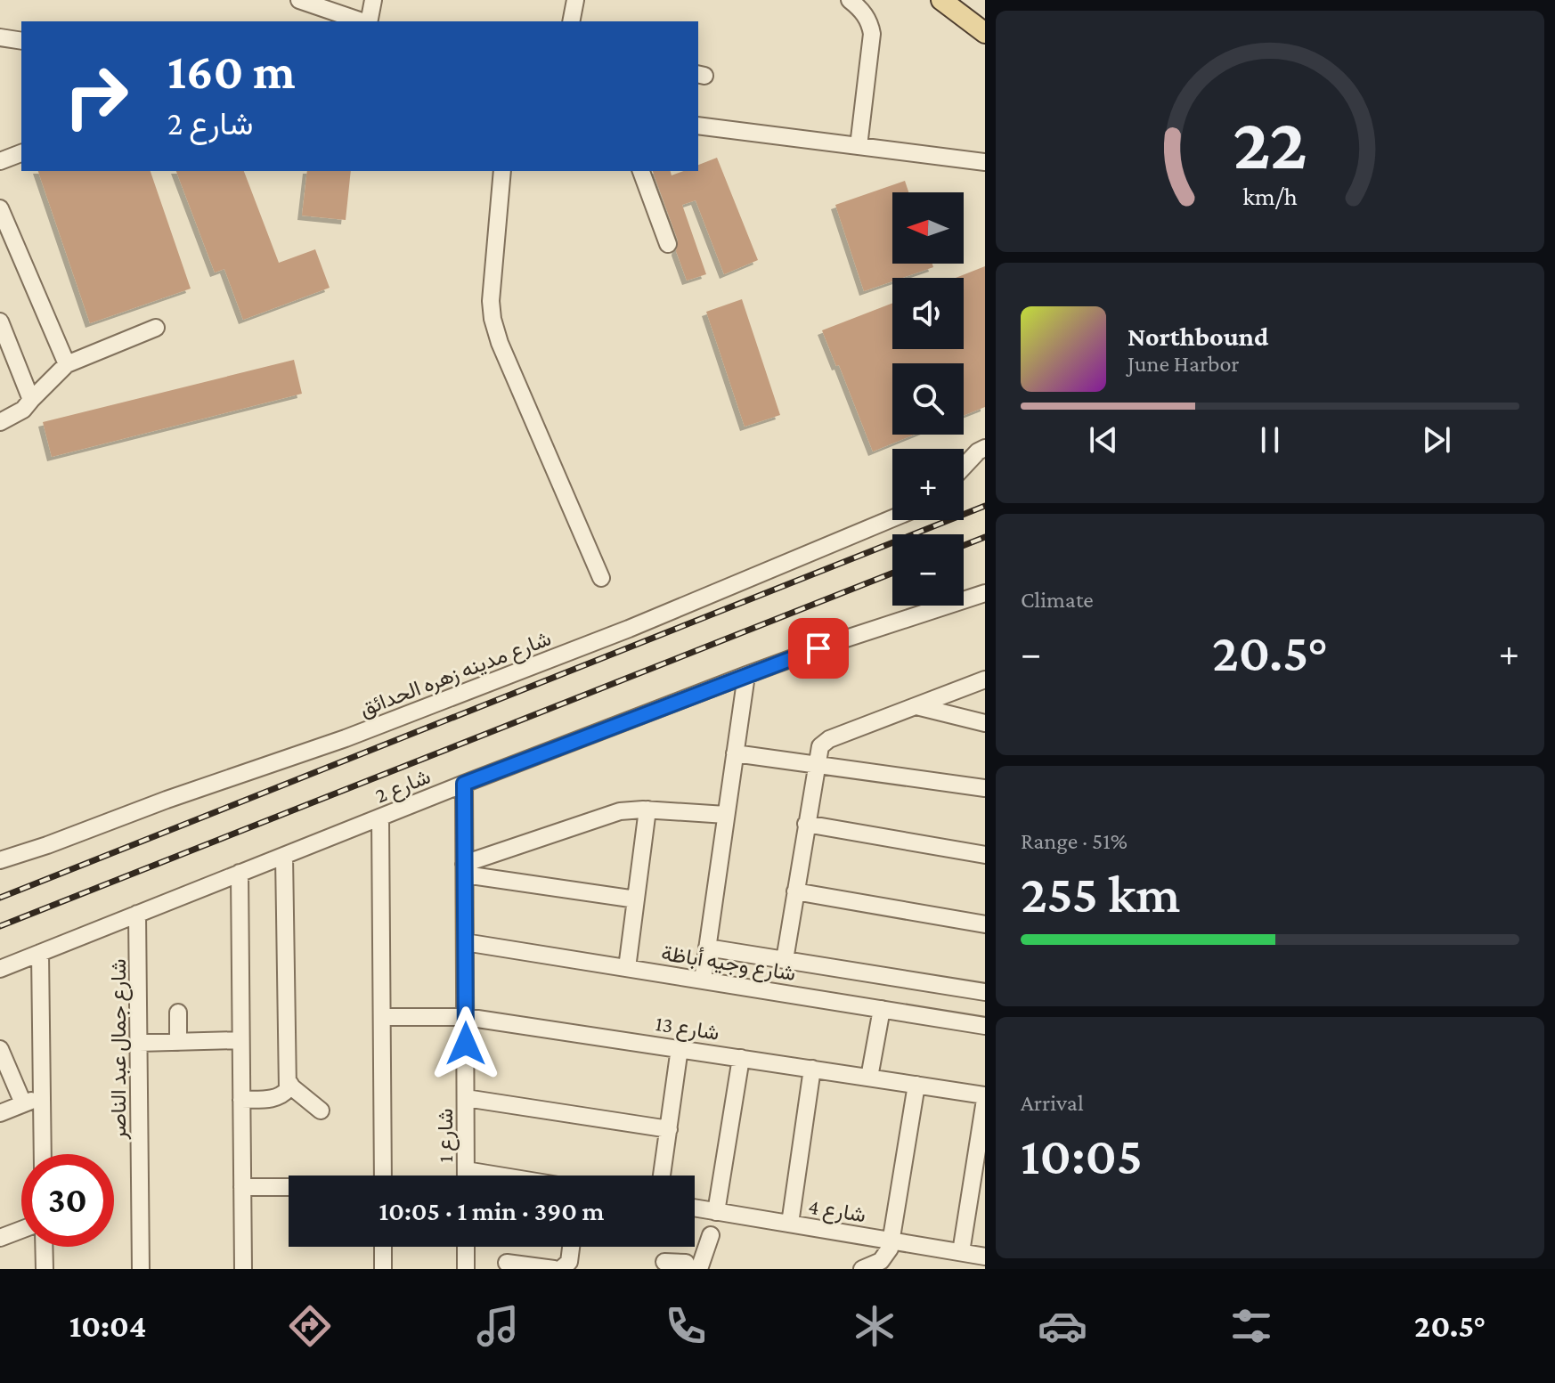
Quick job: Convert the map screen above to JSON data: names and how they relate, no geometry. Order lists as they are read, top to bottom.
{
  "streets": {
    "street": [
      "شارع مدينه زهره الحدائق",
      "شارع 2",
      "شارع وجيه أباظة",
      "شارع 13",
      "شارع جمال عبد الناصر",
      "شارع 1",
      "شارع 4"
    ]
  },
  "crossings": [
    ["شارع 2", "شارع جمال عبد الناصر"],
    ["شارع 2", "شارع 1"],
    ["شارع وجيه أباظة", "شارع 1"],
    ["شارع 13", "شارع 1"]
  ],
  "north": "left",
  "page": {
    "turn": ["160 m", "شارع 2"],
    "map_buttons": ["+", "−"],
    "song": ["Northbound", "June Harbor"],
    "tile": [
      "Climate",
      ["Range · 51%", "255 km"],
      ["Arrival", "10:05"]
    ],
    "heat": ["−", "20.5°", "+"],
    "limit": "30",
    "trip": "10:05 · 1 min · 390 m",
    "tabs": ["10:04", "20.5°"],
    "gauge": ["22", "km/h"]
  }
}
